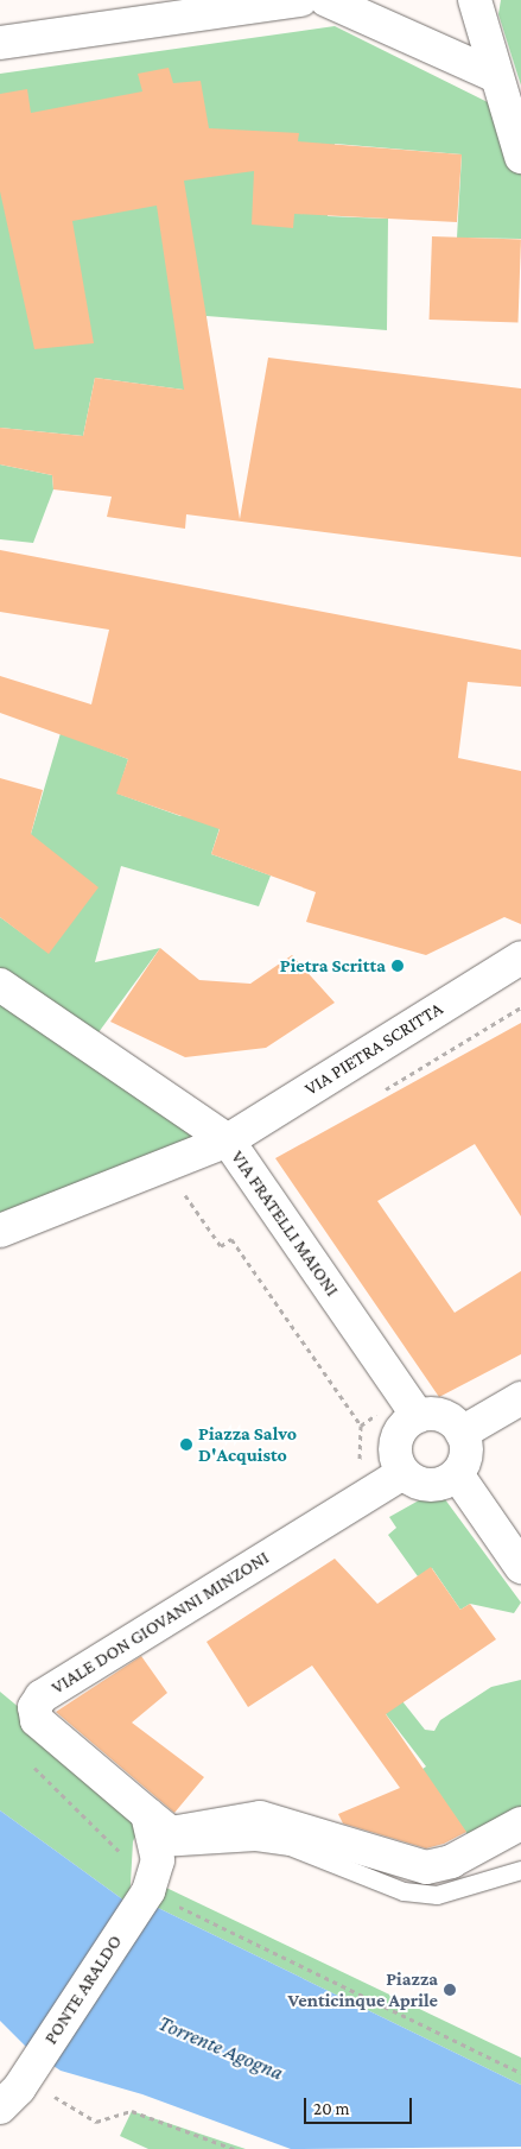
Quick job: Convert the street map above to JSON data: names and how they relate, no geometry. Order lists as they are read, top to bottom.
{
  "streets": {
    "street": [
      "VIA PIETRA SCRITTA",
      "VIA FRATELLI MAIONI",
      "VIALE DON GIOVANNI MINZONI",
      "PONTE ARALDO"
    ]
  },
  "crossings": [
    ["VIA PIETRA SCRITTA", "VIA FRATELLI MAIONI"],
    ["VIA FRATELLI MAIONI", "VIALE DON GIOVANNI MINZONI"]
  ],
  "water": ["Torrente Agogna"],
  "places": ["Pietra Scritta", "Piazza Salvo D'Acquisto", "Piazza Venticinque Aprile"],
  "scale_bar": "20 m"
}
